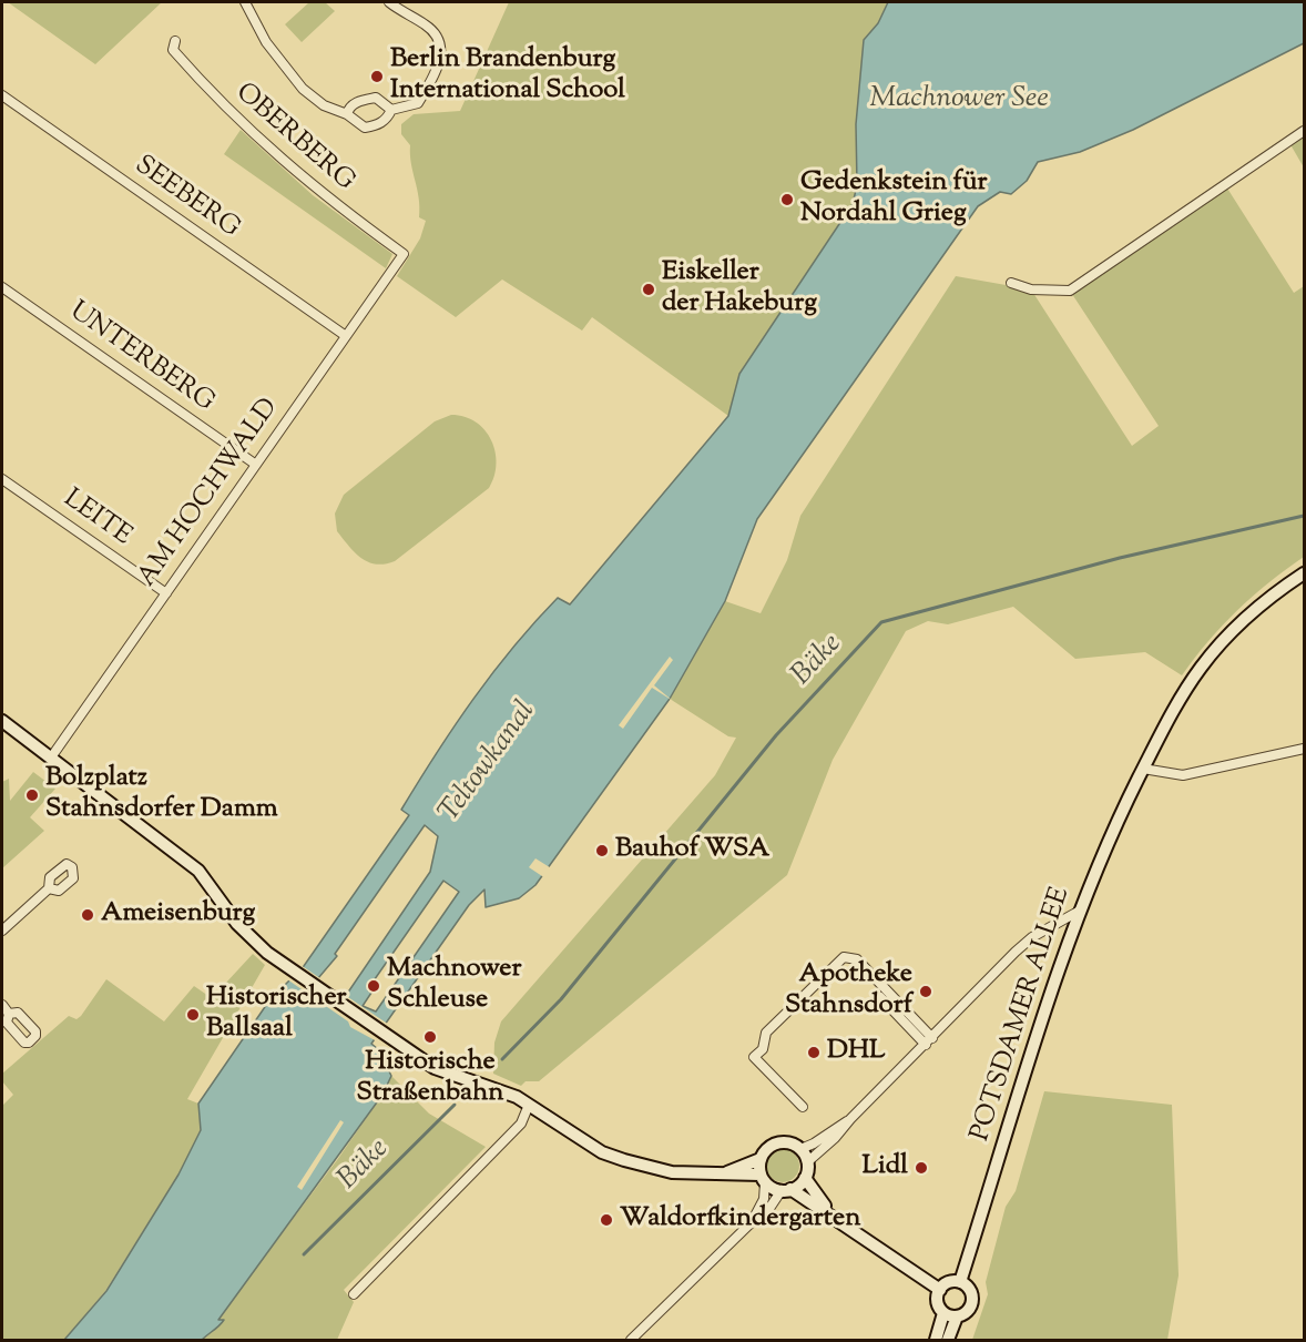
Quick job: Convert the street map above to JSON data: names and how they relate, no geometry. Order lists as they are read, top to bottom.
{
  "streets": {
    "street": [
      "OBERBERG",
      "SEEBERG",
      "UNTERBERG",
      "AM HOCHWALD",
      "LEITE",
      "POTSDAMER ALLEE"
    ]
  },
  "crossings": [
    ["OBERBERG", "AM HOCHWALD"],
    ["SEEBERG", "AM HOCHWALD"],
    ["UNTERBERG", "AM HOCHWALD"],
    ["AM HOCHWALD", "LEITE"]
  ],
  "water": ["Machnower See", "Bäke", "Teltowkanal"],
  "places": [
    "Berlin Brandenburg International School",
    "Gedenkstein für Nordahl Grieg",
    "Eiskeller der Hakeburg",
    "Bolzplatz Stahnsdorfer Damm",
    "Bauhof WSA",
    "Ameisenburg",
    "Machnower Schleuse",
    "Apotheke Stahnsdorf",
    "Historischer Ballsaal",
    "Historische Straßenbahn",
    "DHL",
    "Lidl",
    "Waldorfkindergarten"
  ]
}
